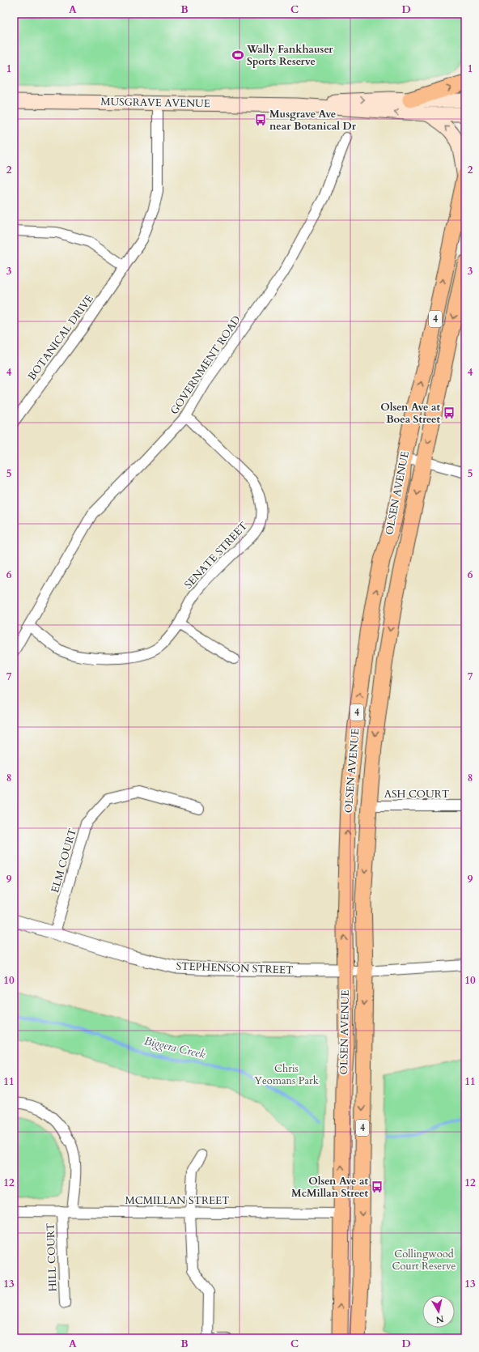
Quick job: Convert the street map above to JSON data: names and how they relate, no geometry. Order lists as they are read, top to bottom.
{
  "streets": {
    "main road": ["MUSGRAVE AVENUE", "4", "OLSEN AVENUE"],
    "street": [
      "BOTANICAL DRIVE",
      "GOVERNMENT ROAD",
      "SENATE STREET",
      "ASH COURT",
      "ELM COURT",
      "STEPHENSON STREET",
      "MCMILLAN STREET",
      "HILL COURT"
    ]
  },
  "crossings": [
    ["MUSGRAVE AVENUE", "BOTANICAL DRIVE"],
    ["GOVERNMENT ROAD", "SENATE STREET"],
    ["OLSEN AVENUE", "ASH COURT"],
    ["OLSEN AVENUE", "STEPHENSON STREET"],
    ["OLSEN AVENUE", "MCMILLAN STREET"],
    ["ELM COURT", "STEPHENSON STREET"],
    ["MCMILLAN STREET", "HILL COURT"]
  ],
  "water": ["Biggera Creek"],
  "parks": ["Chris Yeomans Park", "Collingwood Court Reserve"],
  "places": {
    "sports": ["Wally Fankhauser Sports Reserve"],
    "bus stop": ["Musgrave Ave near Botanical Dr", "Olsen Ave at Boea Street", "Olsen Ave at McMillan Street"]
  },
  "north": "bottom",
  "grid": {
    "columns": [
      "A",
      "B",
      "C",
      "D"
    ],
    "rows": [
      "1",
      "2",
      "3",
      "4",
      "5",
      "6",
      "7",
      "8",
      "9",
      "10",
      "11",
      "12",
      "13"
    ]
  }
}
